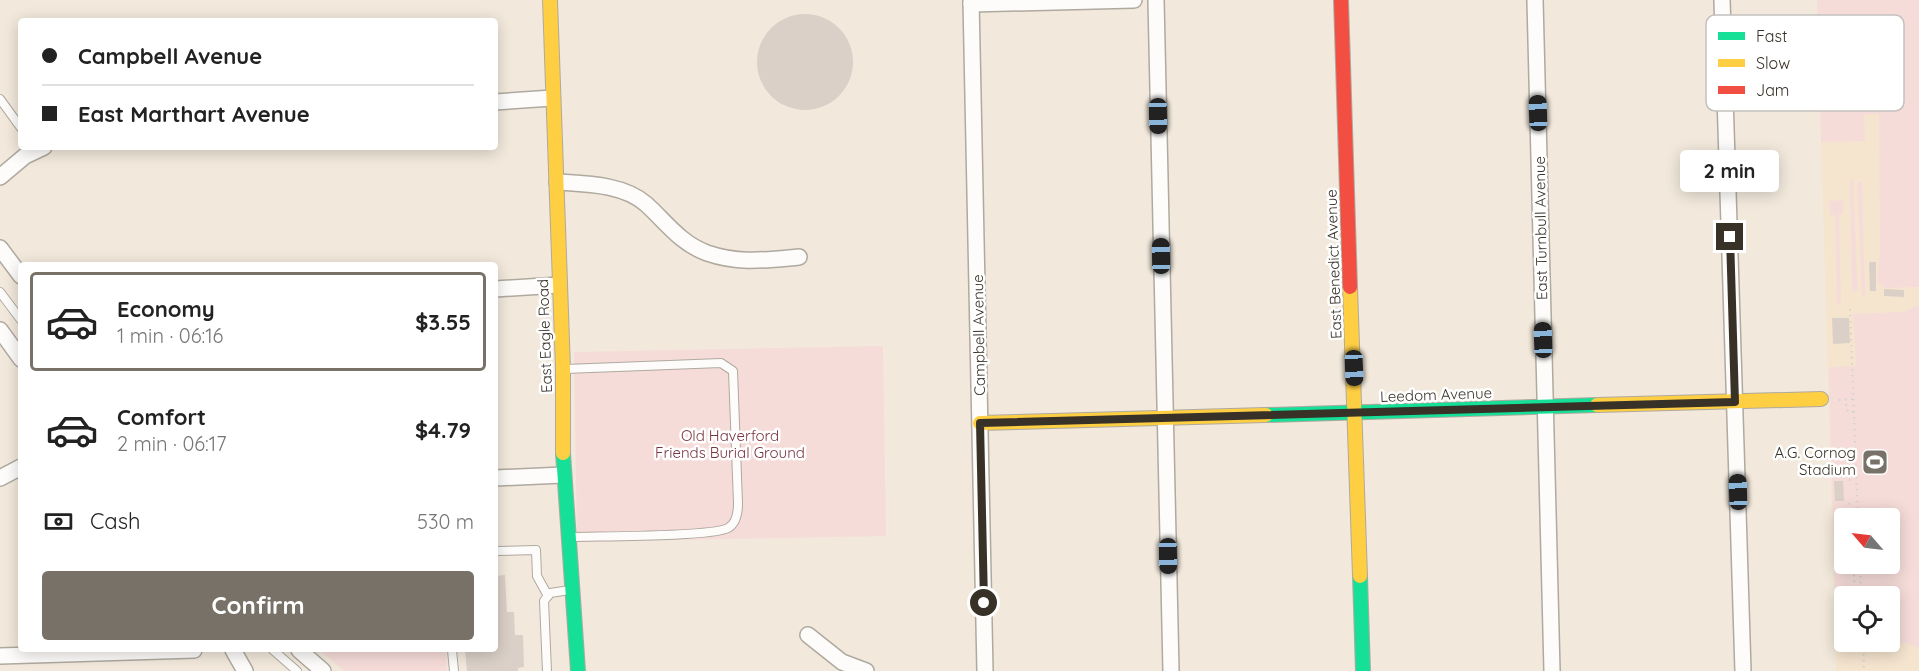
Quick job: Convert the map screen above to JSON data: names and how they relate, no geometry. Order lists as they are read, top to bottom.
{
  "streets": {
    "street": [
      "East Turnbull Avenue",
      "East Benedict Avenue",
      "Campbell Avenue",
      "East Eagle Road",
      "Leedom Avenue"
    ]
  },
  "crossings": [
    ["East Turnbull Avenue", "Leedom Avenue"],
    ["East Benedict Avenue", "Leedom Avenue"],
    ["Campbell Avenue", "Leedom Avenue"]
  ],
  "parks": ["Old Haverford Friends Burial Ground"],
  "places": {
    "sports": ["A.G. Cornog Stadium"]
  },
  "legend": ["Fast", "Slow", "Jam"],
  "north": "top left",
  "page": {
    "banner": ["Campbell Avenue", "East Marthart Avenue"],
    "bubble": "2 min",
    "list": [
      {
        "name": "Economy",
        "note": "1 min · 06:16",
        "value": "$3.55"
      },
      {
        "name": "Comfort",
        "note": "2 min · 06:17",
        "value": "$4.79"
      }
    ],
    "pay": ["Cash", "530 m"],
    "buttons": "Confirm"
  }
}
